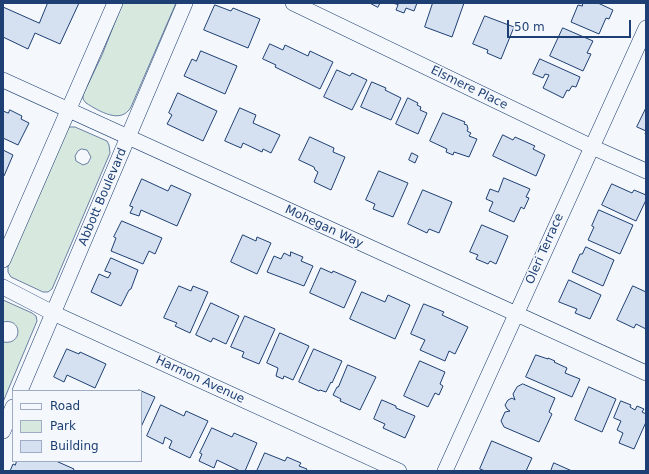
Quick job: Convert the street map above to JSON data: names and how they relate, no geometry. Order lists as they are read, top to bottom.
{
  "streets": {
    "street": [
      "Elsmere Place",
      "Abbott Boulevard",
      "Mohegan Way",
      "Oleri Terrace",
      "Harmon Avenue"
    ]
  },
  "crossings": [
    ["Elsmere Place", "Oleri Terrace"],
    ["Abbott Boulevard", "Mohegan Way"],
    ["Abbott Boulevard", "Harmon Avenue"],
    ["Mohegan Way", "Oleri Terrace"]
  ],
  "legend": ["Road", "Park", "Building"],
  "scale_bar": "50 m"
}
